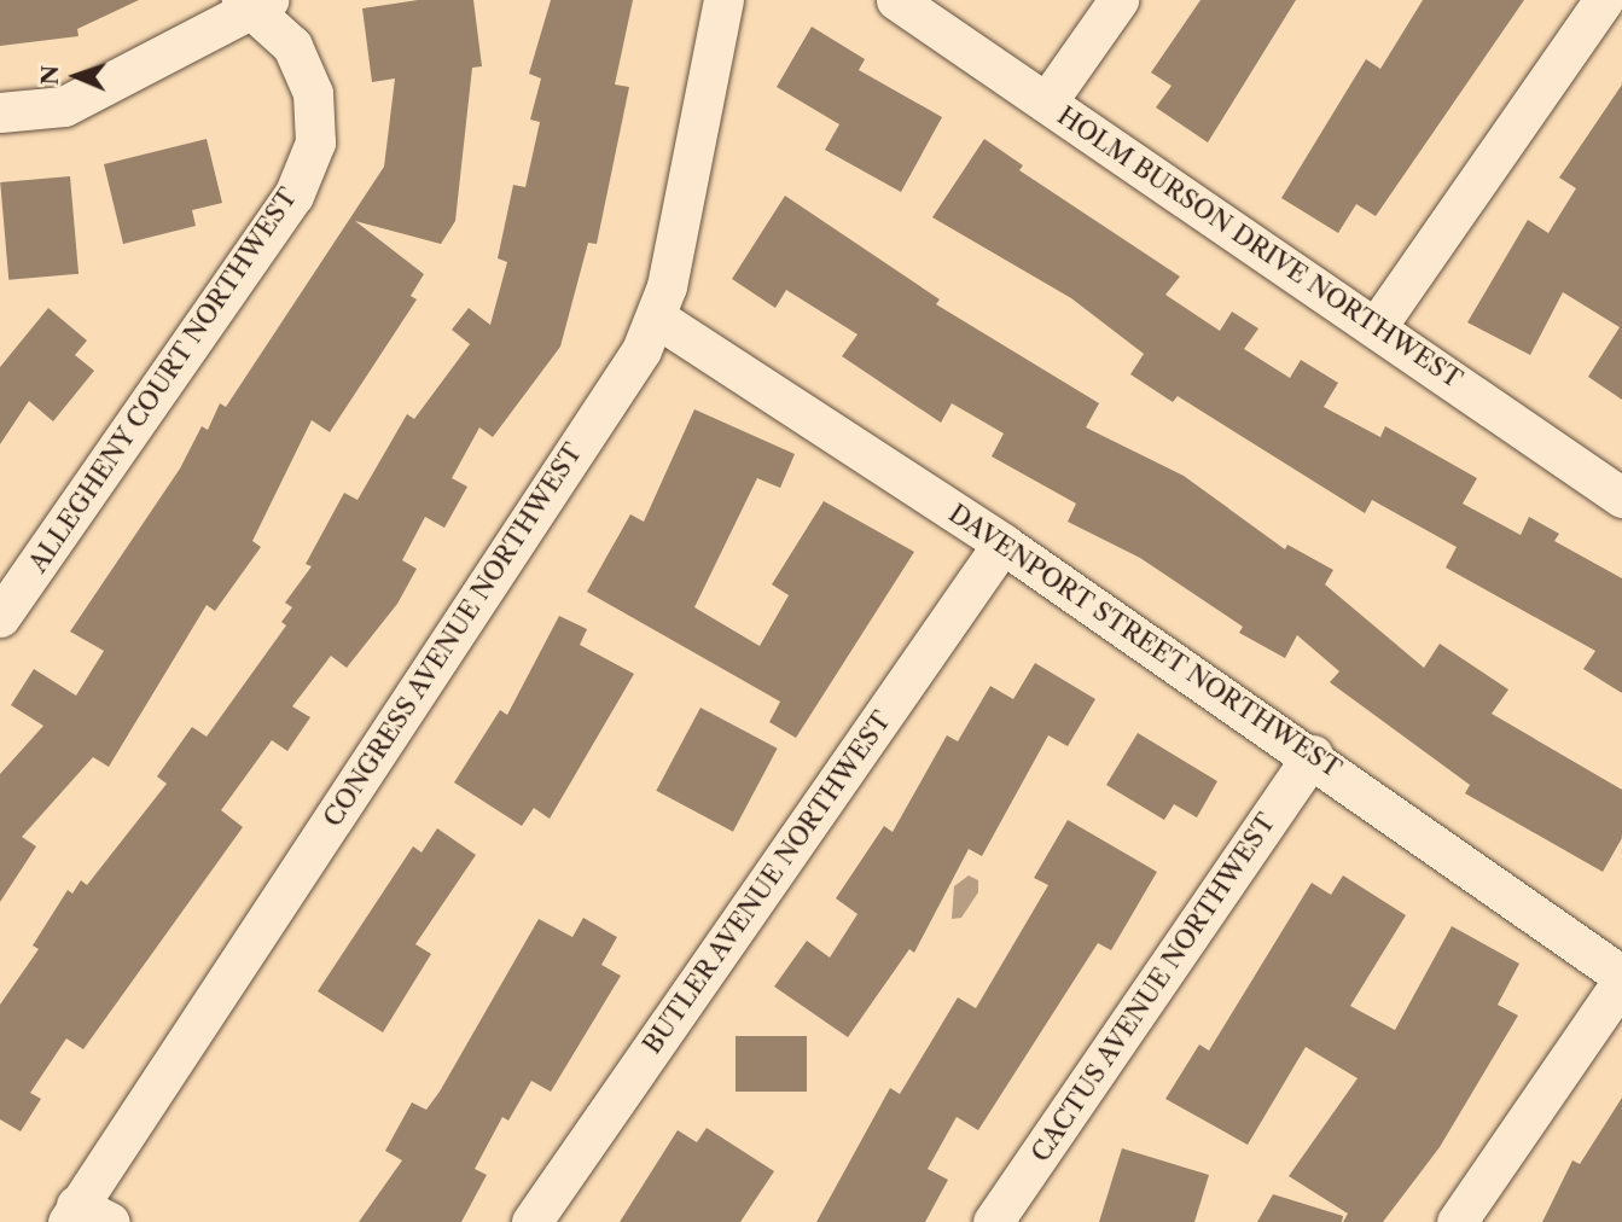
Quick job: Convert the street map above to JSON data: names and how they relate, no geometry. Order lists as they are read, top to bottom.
{
  "streets": {
    "street": [
      "HOLM BURSON DRIVE NORTHWEST",
      "ALLEGHENY COURT NORTHWEST",
      "CONGRESS AVENUE NORTHWEST",
      "DAVENPORT STREET NORTHWEST",
      "BUTLER AVENUE NORTHWEST",
      "CACTUS AVENUE NORTHWEST"
    ]
  },
  "crossings": [
    ["CONGRESS AVENUE NORTHWEST", "DAVENPORT STREET NORTHWEST"],
    ["DAVENPORT STREET NORTHWEST", "BUTLER AVENUE NORTHWEST"],
    ["DAVENPORT STREET NORTHWEST", "CACTUS AVENUE NORTHWEST"]
  ],
  "north": "left"
}
